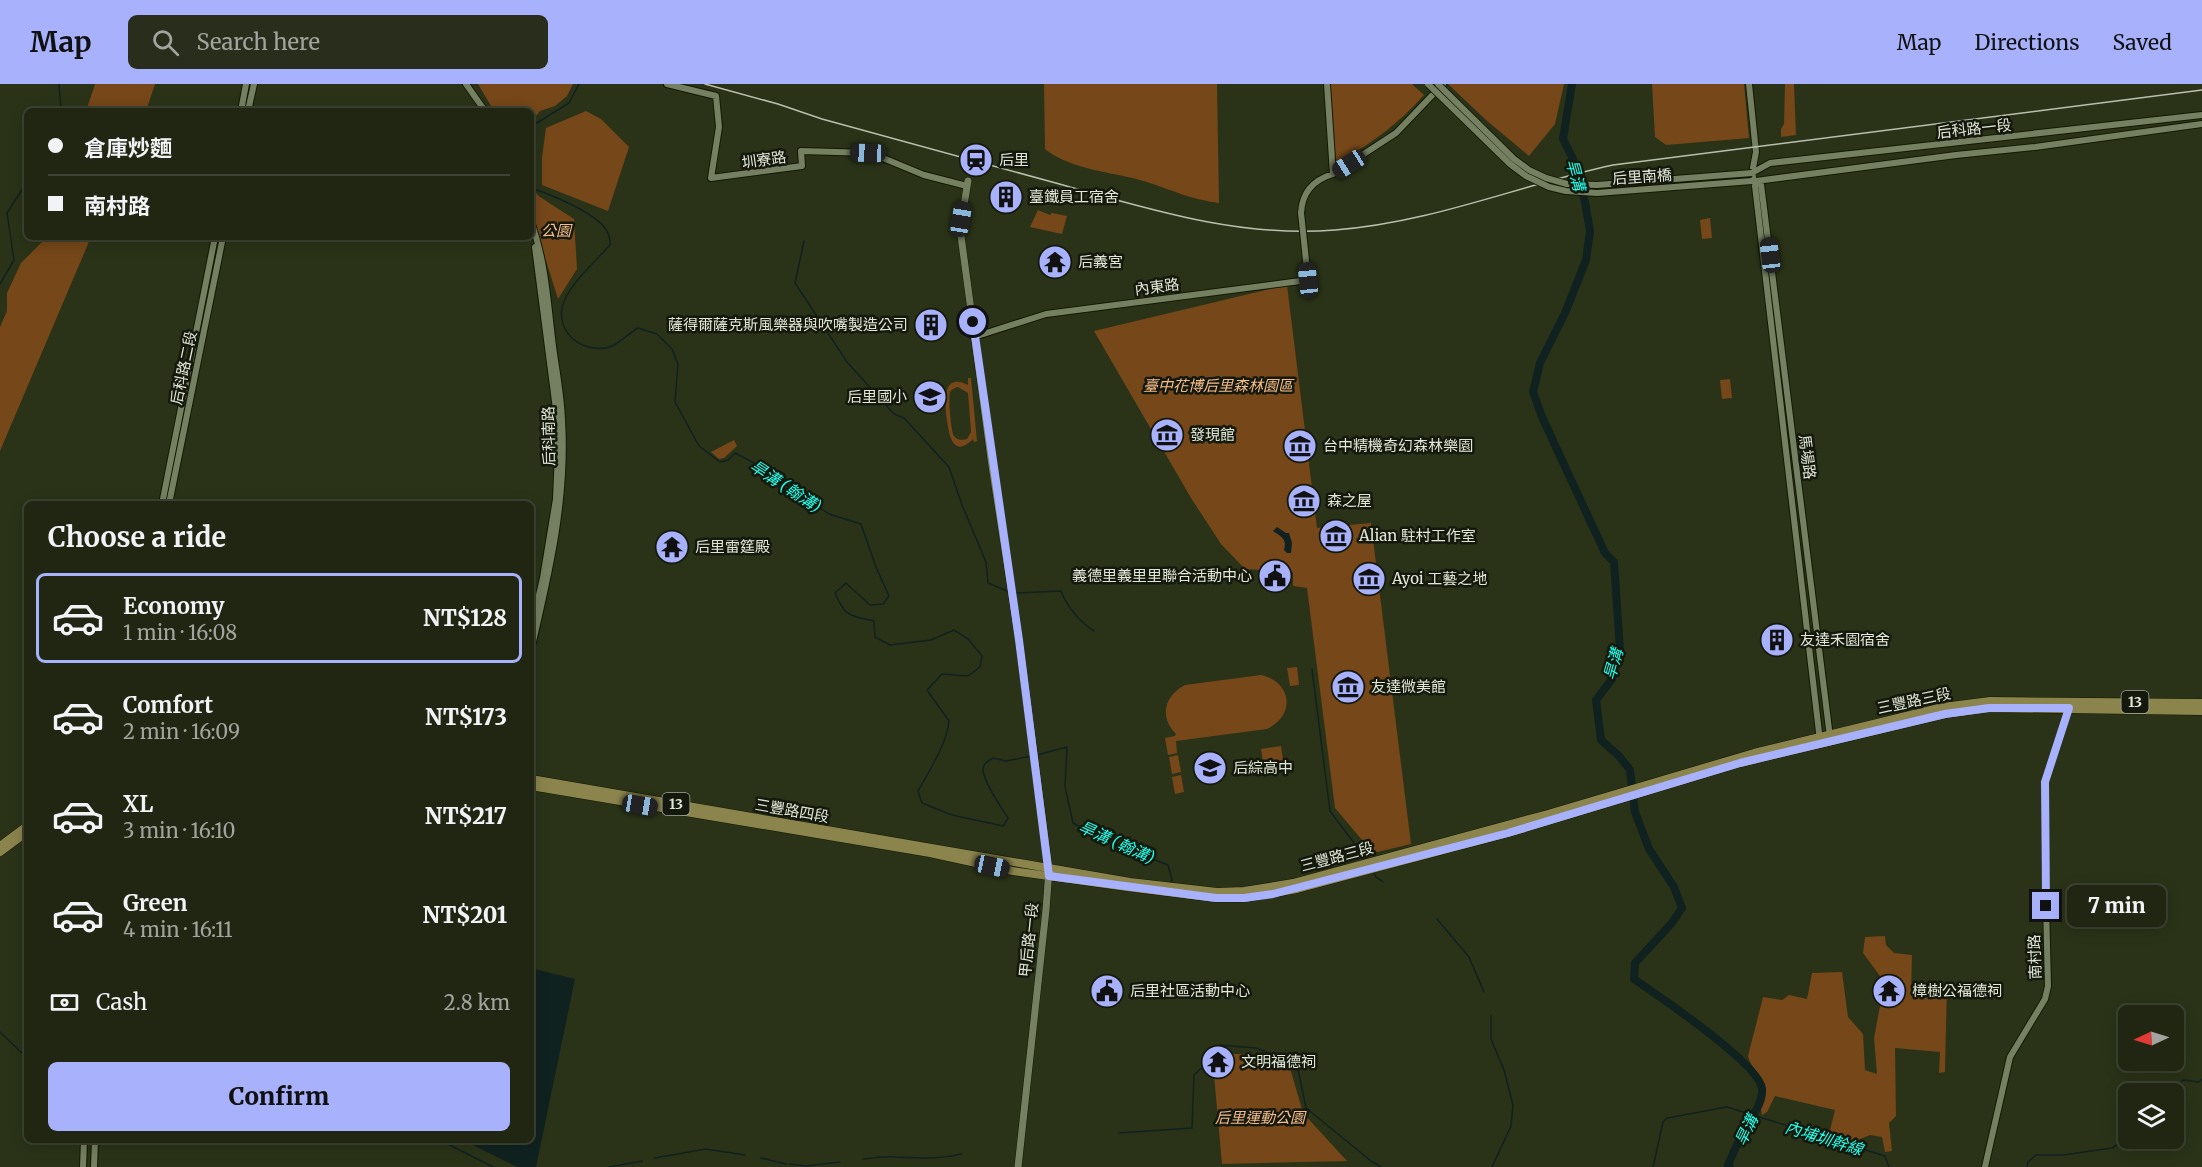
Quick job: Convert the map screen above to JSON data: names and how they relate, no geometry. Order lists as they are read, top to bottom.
{
  "streets": {
    "main road": [
      "三豐路三段",
      "13",
      "三豐路四段",
      "甲后路一段"
    ],
    "street": [
      "后科路一段",
      "圳寮路",
      "后里南橋",
      "內東路",
      "后科路二段",
      "后科南路",
      "馬場路",
      "南村路"
    ]
  },
  "crossings": [
    ["后科路一段", "后里南橋"],
    ["后科路一段", "馬場路"],
    ["圳寮路", "甲后路一段"],
    ["后里南橋", "馬場路"],
    ["內東路", "甲后路一段"],
    ["馬場路", "三豐路三段"],
    ["三豐路三段", "三豐路四段"],
    ["三豐路三段", "甲后路一段"],
    ["三豐路三段", "南村路"],
    ["三豐路四段", "甲后路一段"]
  ],
  "water": ["旱溝", "旱溝 (翰溝)", "內埔圳幹線"],
  "parks": ["公園", "臺中花博后里森林園區", "后里運動公園"],
  "places": {
    "station": ["后里"],
    "building": ["臺鐵員工宿舍", "薩得爾薩克斯風樂器與吹嘴製造公司", "友達禾園宿舍"],
    "temple": [
      "后義宮",
      "后里雷筳殿",
      "樟樹公福德祠",
      "文明福德祠"
    ],
    "school or university": ["后里國小", "后綜高中"],
    "museum": [
      "發現館",
      "台中精機奇幻森林樂園",
      "森之屋",
      "Alian 駐村工作室",
      "Ayoi 工藝之地",
      "友達微美館"
    ],
    "public building": ["義德里義里里聯合活動中心", "后里社區活動中心"]
  },
  "north": "left",
  "page": {
    "header": "Map",
    "search": "Search here",
    "nav": ["Map", "Directions", "Saved"],
    "banner": ["倉庫炒麵", "南村路"],
    "heading": "Choose a ride",
    "list": [
      {
        "name": "Economy",
        "note": "1 min · 16:08",
        "value": "NT$128"
      },
      {
        "name": "Comfort",
        "note": "2 min · 16:09",
        "value": "NT$173"
      },
      {
        "name": "XL",
        "note": "3 min · 16:10",
        "value": "NT$217"
      },
      {
        "name": "Green",
        "note": "4 min · 16:11",
        "value": "NT$201"
      }
    ],
    "bubble": "7 min",
    "pay": ["Cash", "2.8 km"],
    "buttons": "Confirm"
  }
}
